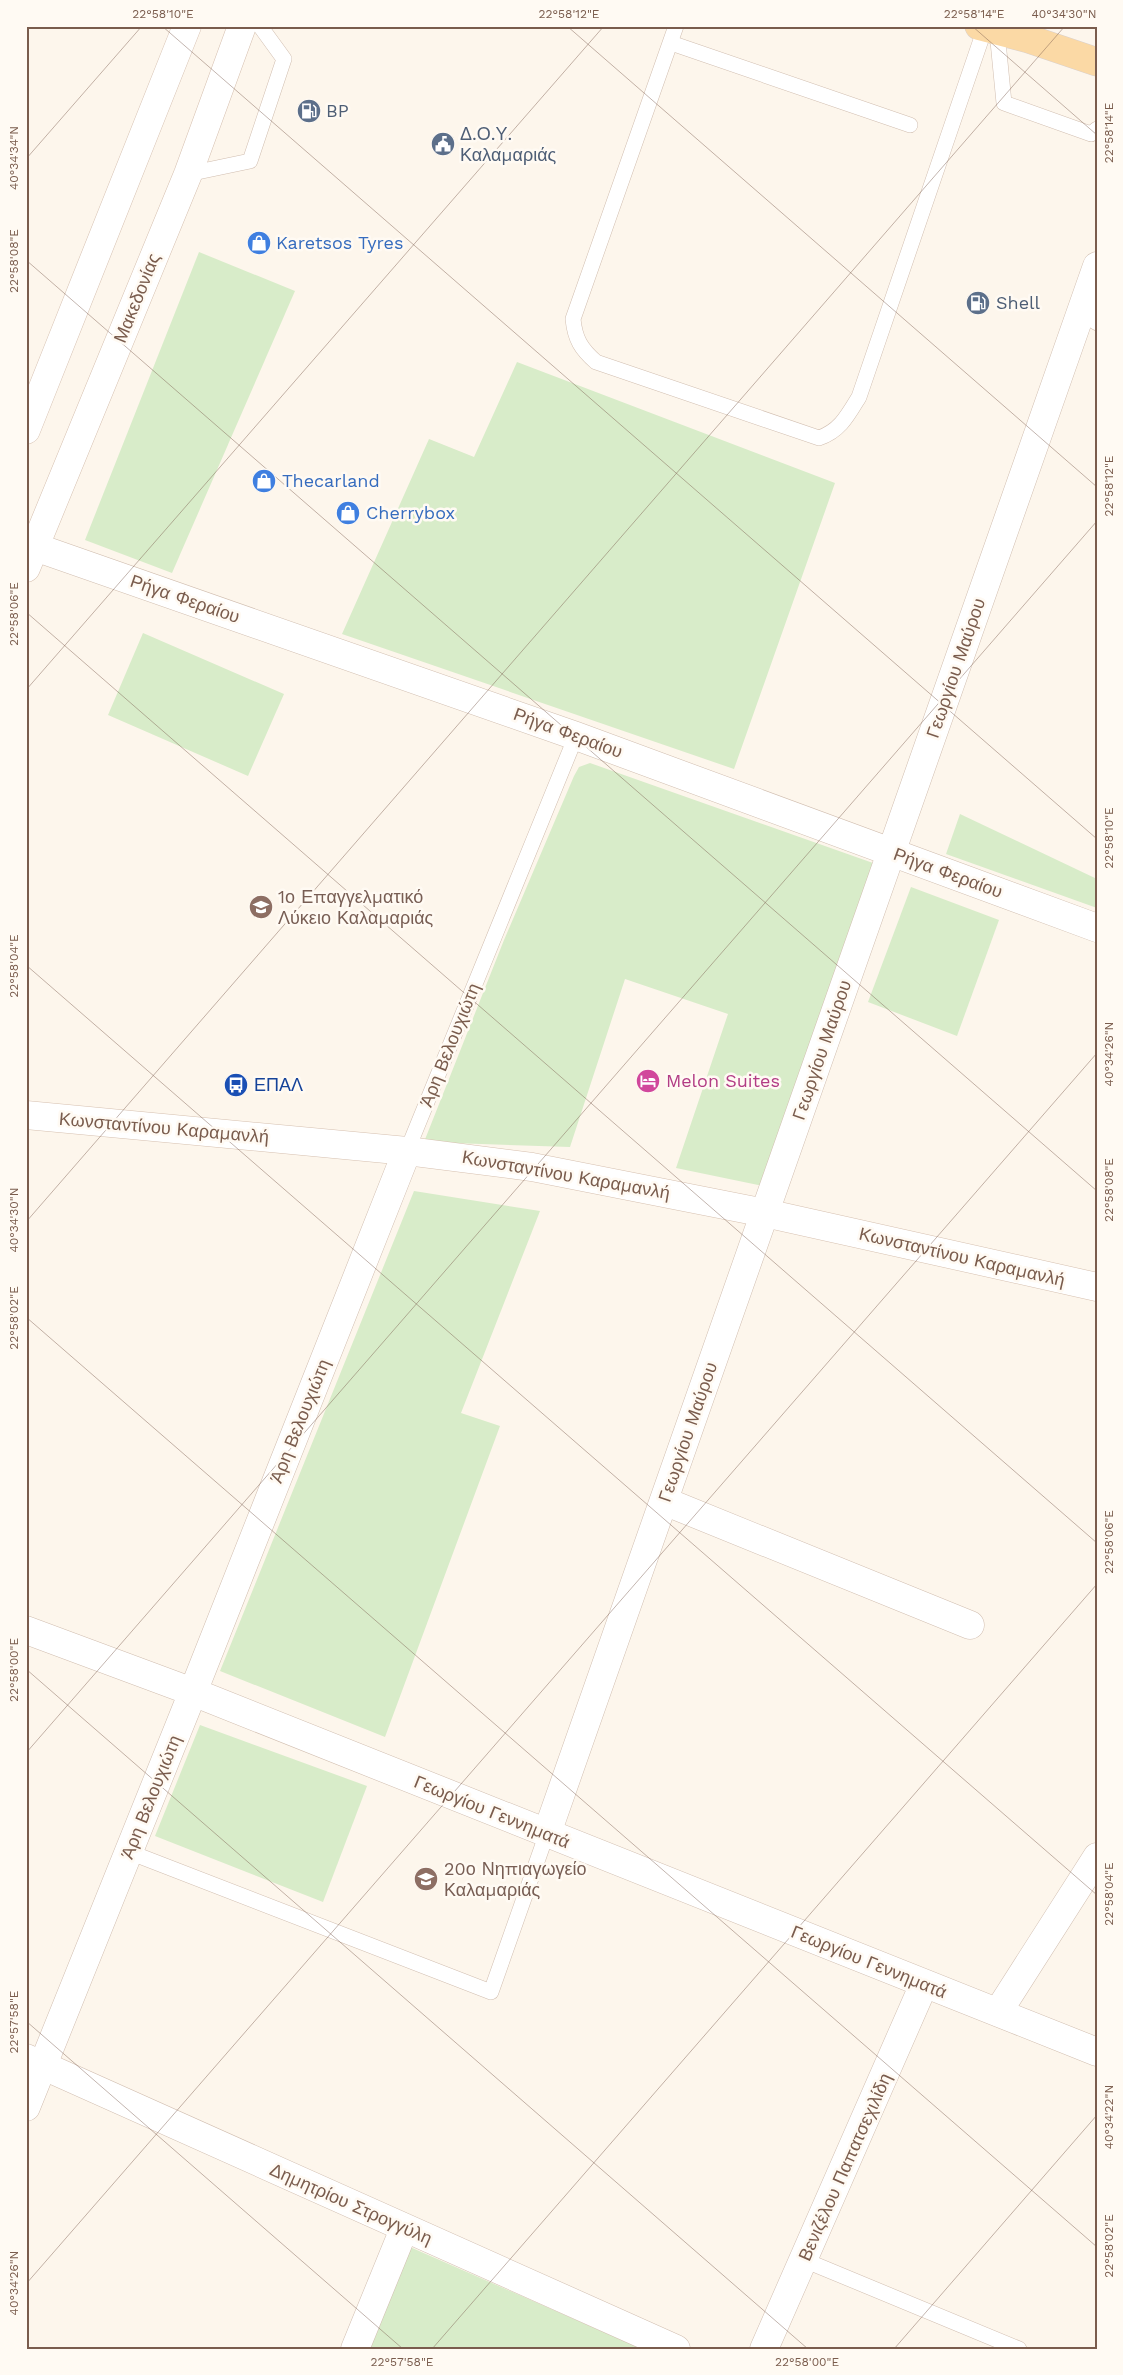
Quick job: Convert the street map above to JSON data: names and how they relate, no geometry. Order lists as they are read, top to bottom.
{
  "streets": {
    "street": [
      "Μακεδονίας",
      "Ρήγα Φεραίου",
      "Γεωργίου Μαύρου",
      "Άρη Βελουχιώτη",
      "Κωνσταντίνου Καραμανλή",
      "Γεωργίου Γεννηματά",
      "Βενιζέλου Παπατσεχιλίδη",
      "Δημητρίου Στρογγύλη"
    ]
  },
  "crossings": [
    ["Μακεδονίας", "Ρήγα Φεραίου"],
    ["Ρήγα Φεραίου", "Γεωργίου Μαύρου"],
    ["Ρήγα Φεραίου", "Άρη Βελουχιώτη"],
    ["Γεωργίου Μαύρου", "Κωνσταντίνου Καραμανλή"],
    ["Γεωργίου Μαύρου", "Γεωργίου Γεννηματά"],
    ["Άρη Βελουχιώτη", "Κωνσταντίνου Καραμανλή"],
    ["Άρη Βελουχιώτη", "Γεωργίου Γεννηματά"],
    ["Άρη Βελουχιώτη", "Δημητρίου Στρογγύλη"],
    ["Γεωργίου Γεννηματά", "Βενιζέλου Παπατσεχιλίδη"]
  ],
  "places": {
    "fuel station": ["BP", "Shell"],
    "public building": ["Δ.Ο.Υ. Καλαμαριάς"],
    "shop": ["Karetsos Tyres", "Thecarland", "Cherrybox"],
    "school or university": ["1ο Επαγγελματικό Λύκειο Καλαμαριάς", "20ο Νηπιαγωγείο Καλαμαριάς"],
    "hotel": ["Melon Suites"],
    "bus stop": ["ΕΠΑΛ"]
  },
  "coordinates": [
    "22°58'10\"E",
    "22°58'12\"E",
    "22°58'14\"E",
    "40°34'30\"N",
    "40°34'34\"N",
    "22°58'08\"E",
    "22°58'06\"E",
    "22°58'04\"E",
    "40°34'26\"N",
    "22°58'02\"E",
    "22°58'00\"E",
    "22°57'58\"E",
    "40°34'22\"N"
  ]
}
